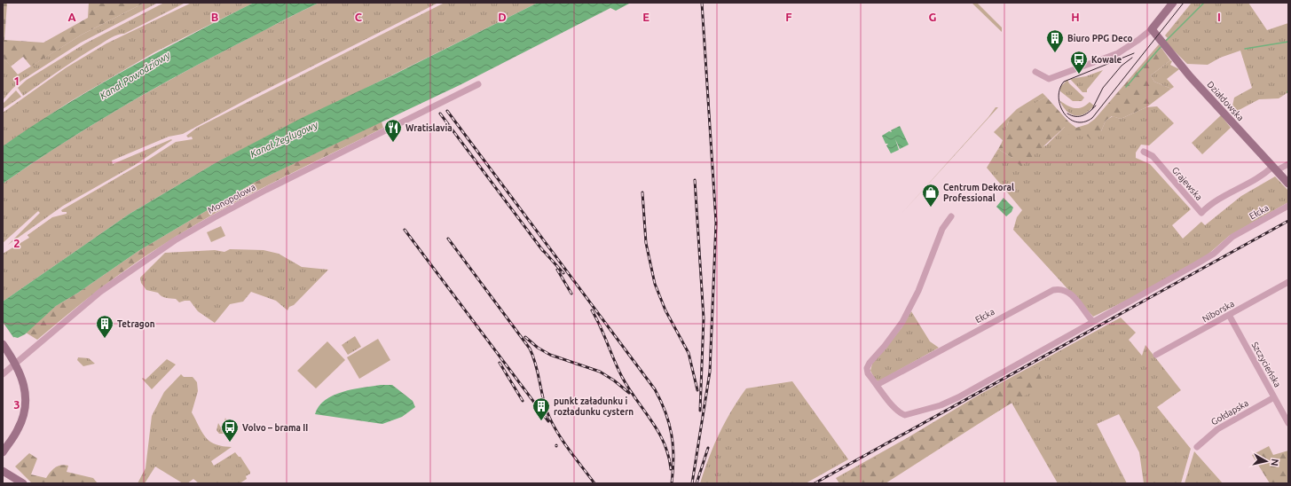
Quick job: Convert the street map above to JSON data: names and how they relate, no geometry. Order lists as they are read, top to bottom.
{
  "streets": {
    "street": [
      "Działdowska",
      "Grajewska",
      "Monopolowa",
      "Ełcka",
      "Niborska",
      "Szczycieńska",
      "Gołdapska"
    ]
  },
  "crossings": [
    ["Działdowska", "Grajewska"],
    ["Niborska", "Szczycieńska"],
    ["Szczycieńska", "Gołdapska"]
  ],
  "water": ["Kanał Powodziowy", "Kanał Żeglugowy"],
  "places": {
    "building": ["Biuro PPG Deco", "Tetragon", "punkt załadunku i rozładunku cystern"],
    "bus stop": ["Kowale", "Volvo – brama II"],
    "restaurant": ["Wratislavia"],
    "shop": ["Centrum Dekoral Professional"]
  },
  "north": "right",
  "grid": {
    "columns": [
      "A",
      "B",
      "C",
      "D",
      "E",
      "F",
      "G",
      "H",
      "I"
    ],
    "rows": ["1", "2", "3"]
  }
}
